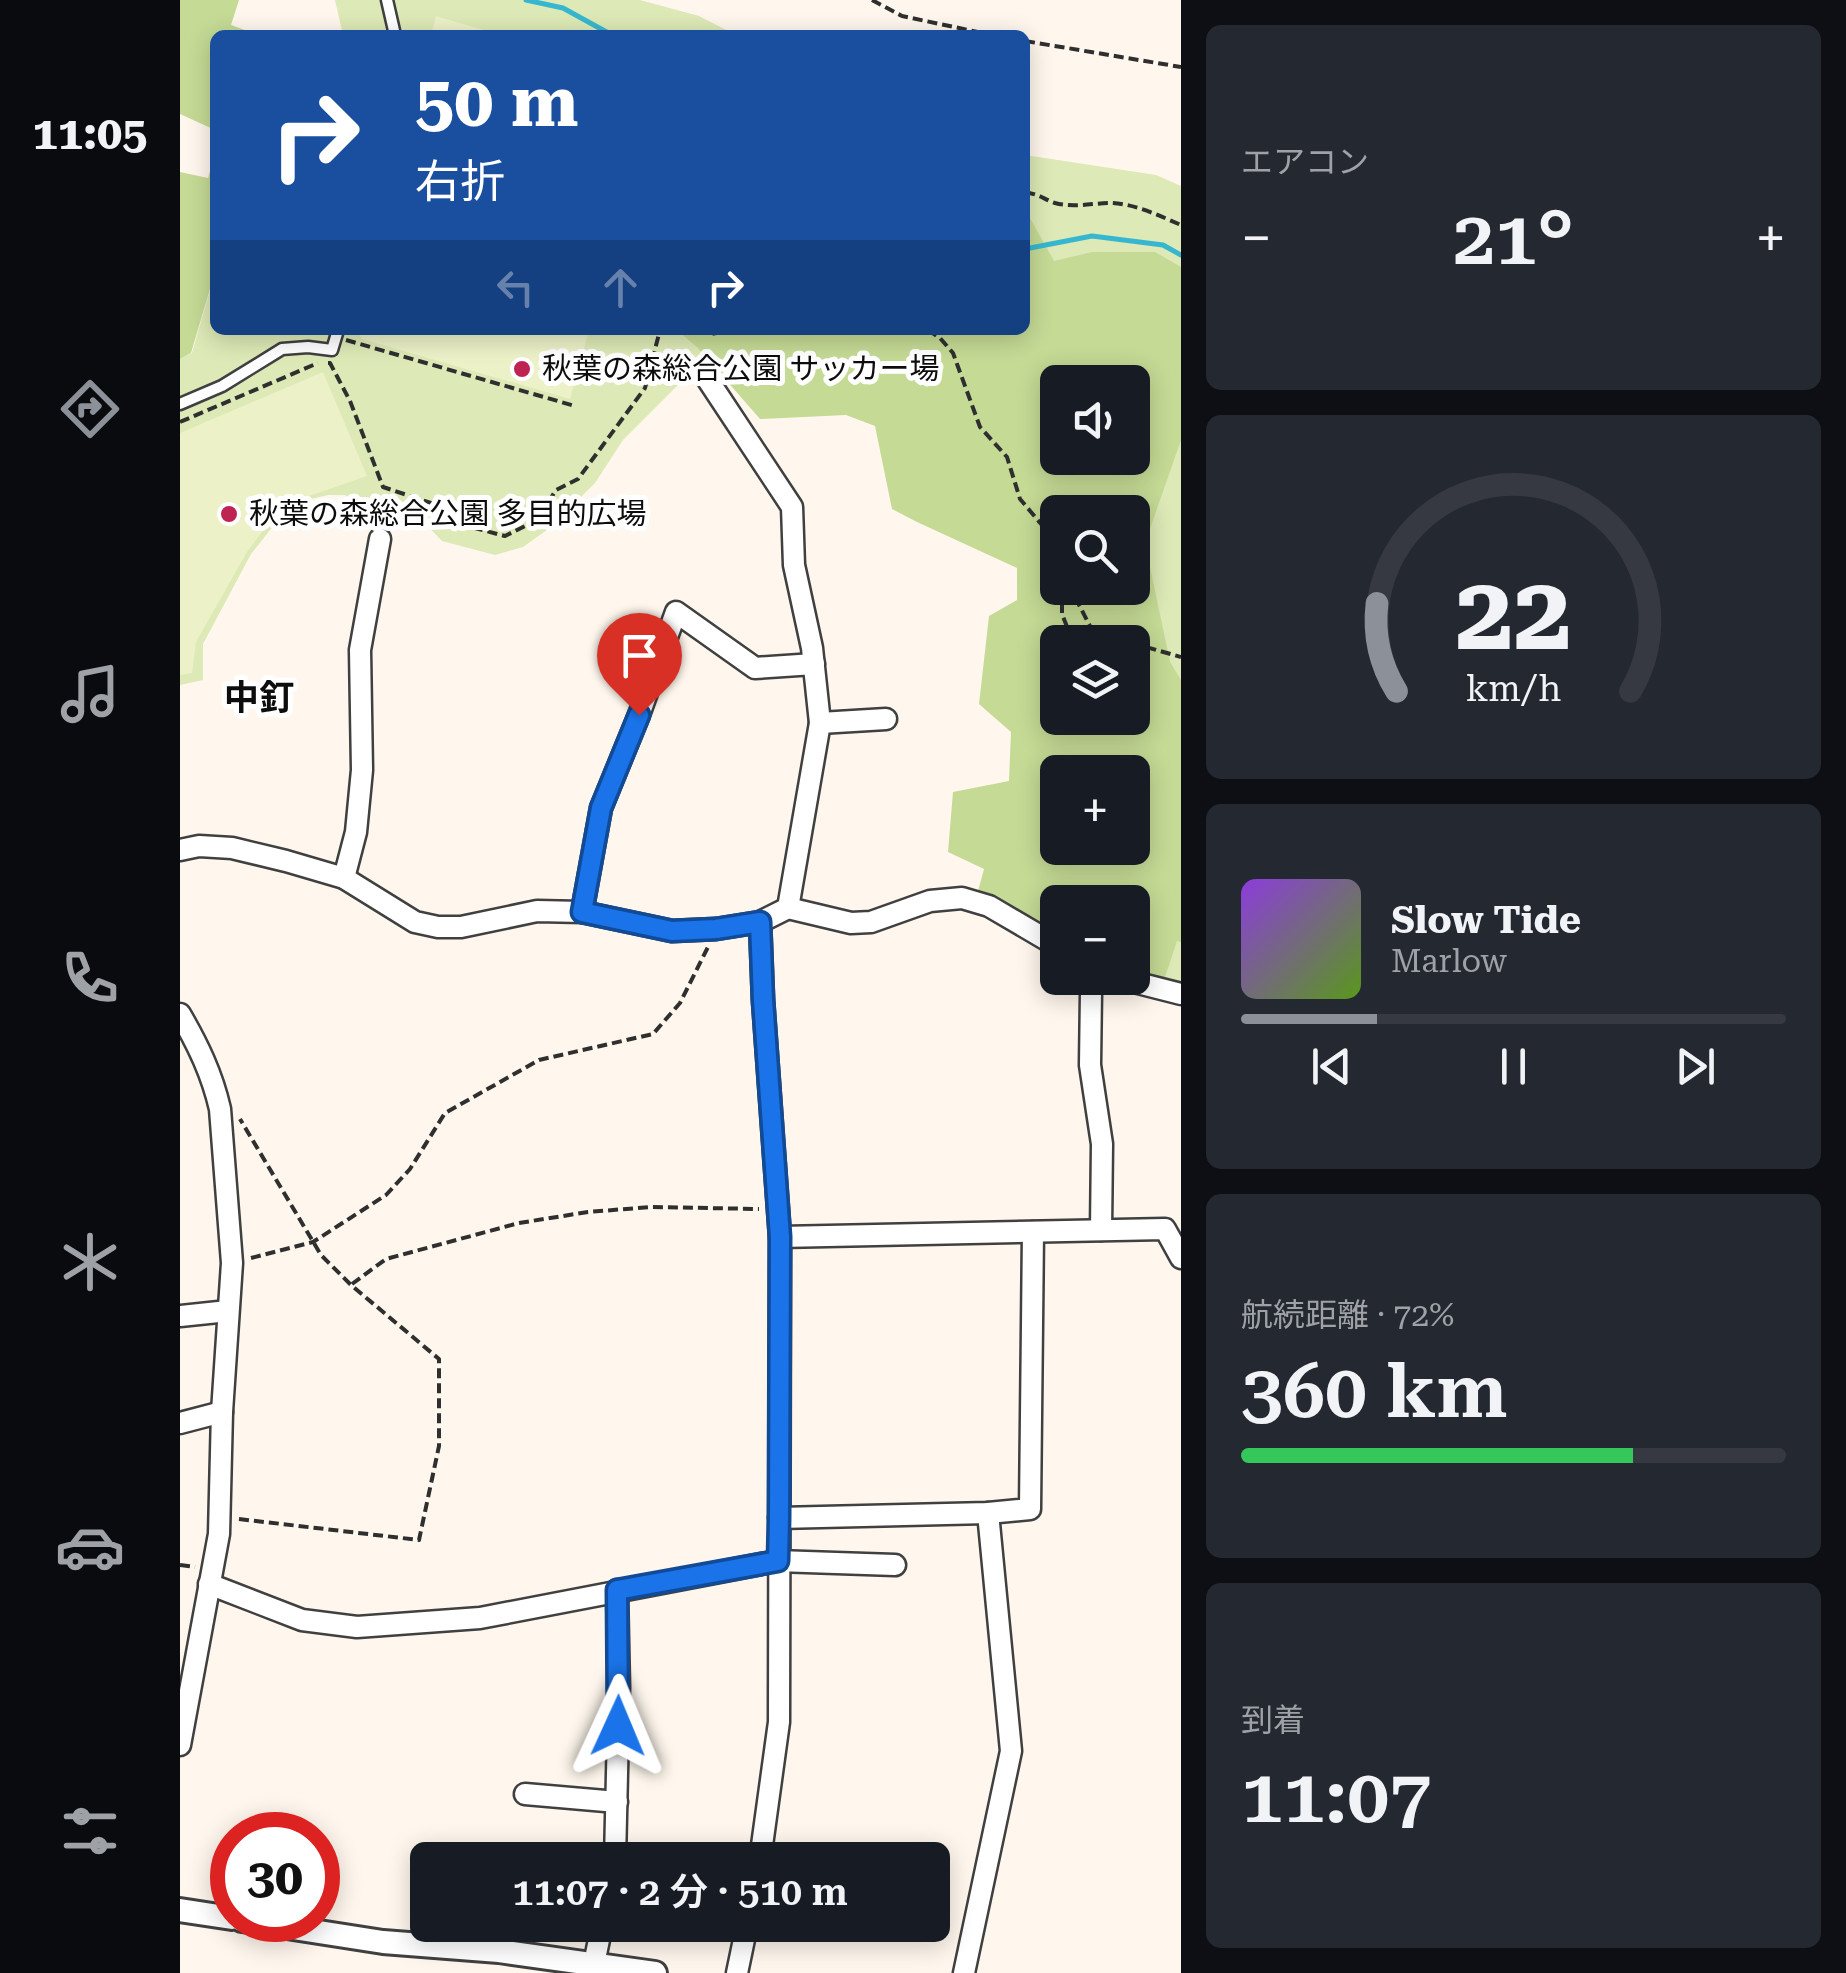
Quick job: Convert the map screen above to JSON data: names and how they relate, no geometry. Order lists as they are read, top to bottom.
{
  "districts": ["中釘"],
  "places": ["秋葉の森総合公園 サッカー場", "秋葉の森総合公園 多目的広場"],
  "page": {
    "tabs": "11:05",
    "tile": [
      "エアコン",
      ["航続距離 · 72%", "360 km"],
      ["到着", "11:07"]
    ],
    "turn": ["50 m", "右折"],
    "heat": ["−", "21°", "+"],
    "map_buttons": ["+", "−"],
    "song": ["Slow Tide", "Marlow"],
    "limit": "30",
    "trip": "11:07 · 2 分 · 510 m",
    "gauge": ["22", "km/h"]
  }
}
